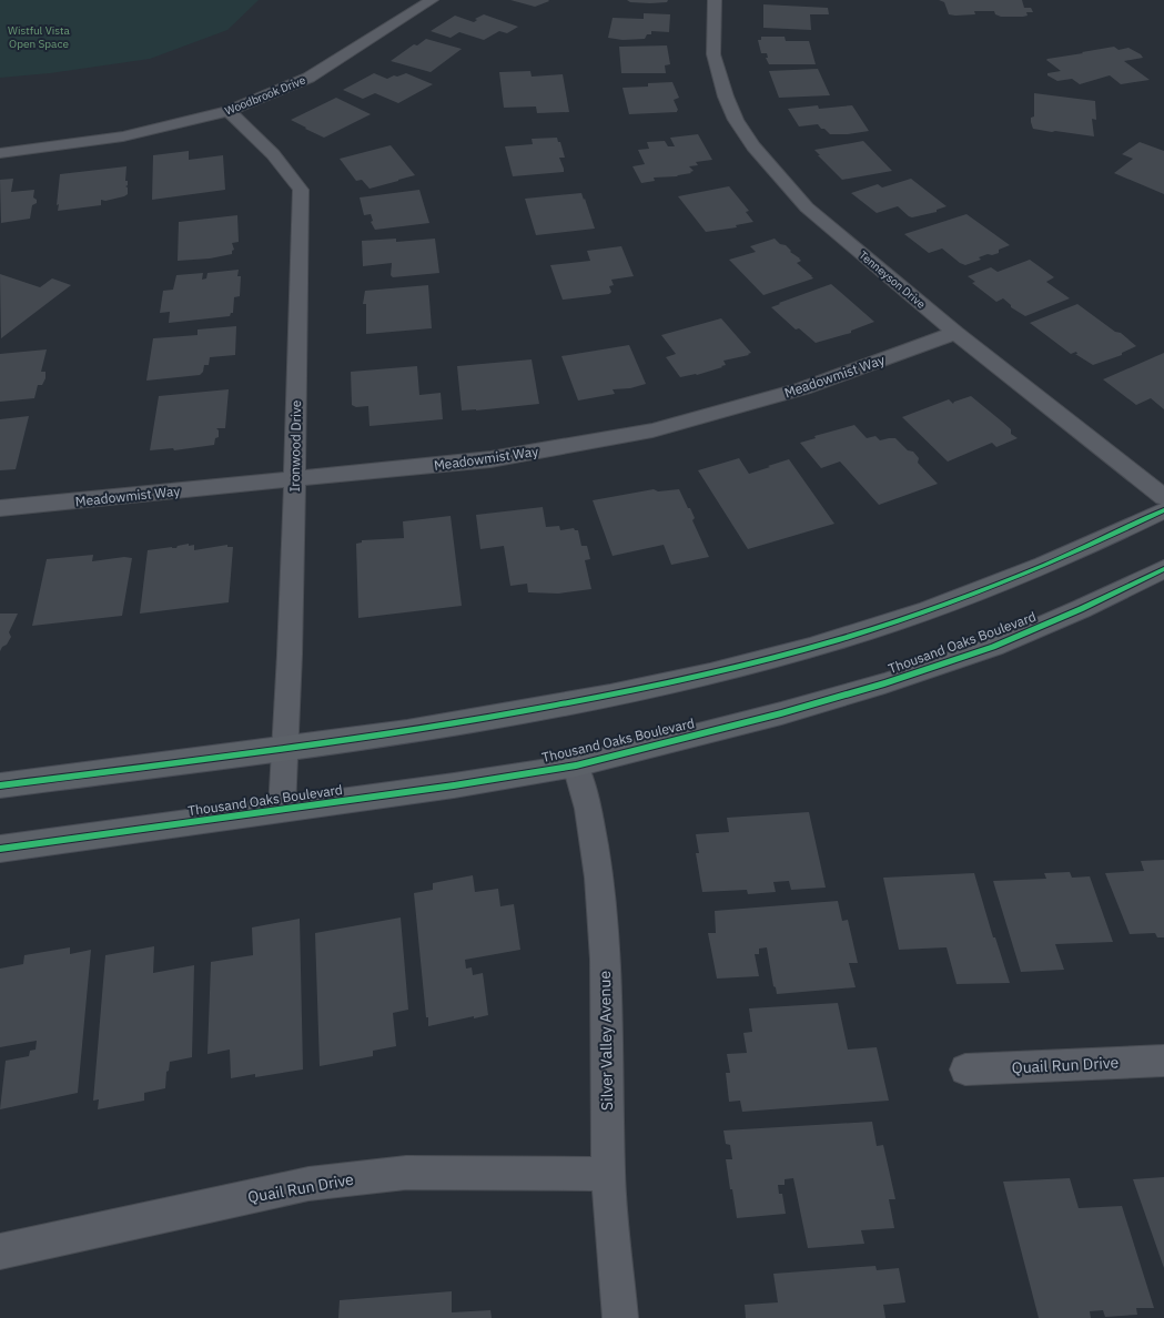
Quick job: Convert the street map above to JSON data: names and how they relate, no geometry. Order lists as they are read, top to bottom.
{
  "streets": {
    "main road": ["Thousand Oaks Boulevard"],
    "street": [
      "Woodbrook Drive",
      "Tenneyson Drive",
      "Meadowmist Way",
      "Ironwood Drive",
      "Silver Valley Avenue",
      "Quail Run Drive"
    ]
  },
  "crossings": [
    ["Woodbrook Drive", "Ironwood Drive"],
    ["Tenneyson Drive", "Meadowmist Way"],
    ["Meadowmist Way", "Ironwood Drive"],
    ["Ironwood Drive", "Thousand Oaks Boulevard"],
    ["Thousand Oaks Boulevard", "Silver Valley Avenue"],
    ["Silver Valley Avenue", "Quail Run Drive"]
  ],
  "parks": ["Wistful Vista Open Space"]
}
